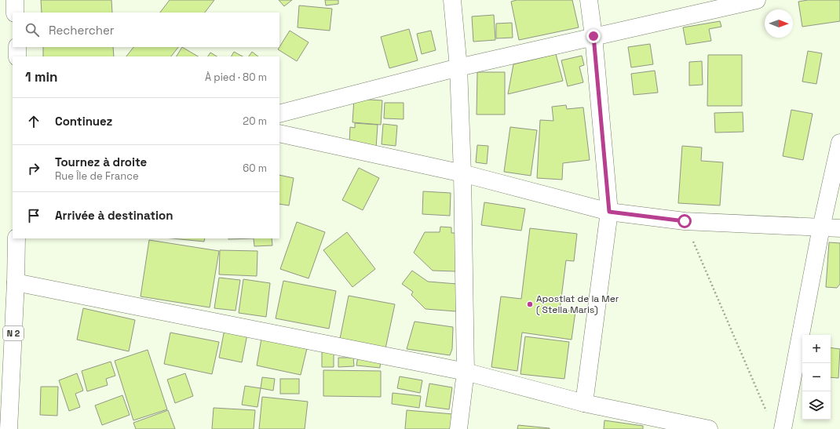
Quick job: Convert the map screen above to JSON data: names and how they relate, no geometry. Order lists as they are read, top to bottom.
{
  "streets": {
    "street": ["N 2"]
  },
  "places": ["Apostlat de la Mer ( Stella Maris)"],
  "north": "right",
  "page": {
    "search": "Rechercher",
    "heading": ["1 min", "À pied · 80 m"],
    "list": [
      ["Continuez", "20 m"],
      ["Tournez à droite", "Rue Île de France", "60 m"],
      "Arrivée à destination"
    ],
    "map_buttons": ["+", "−"]
  }
}
